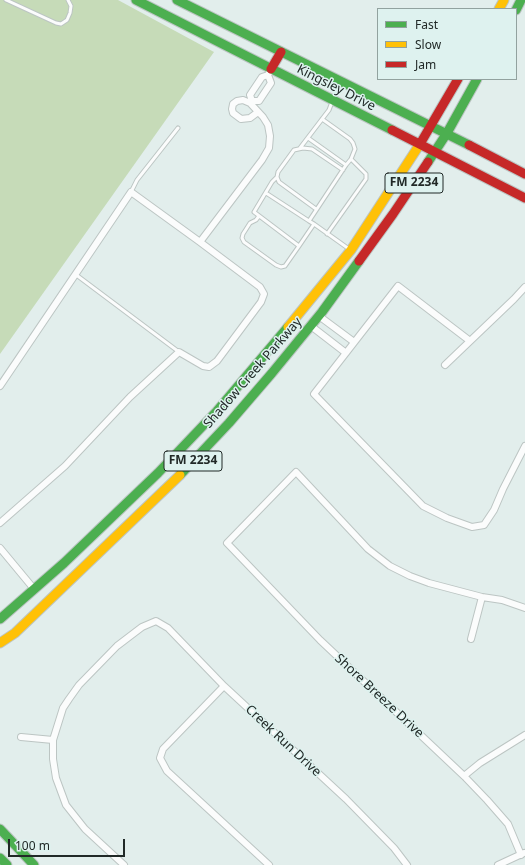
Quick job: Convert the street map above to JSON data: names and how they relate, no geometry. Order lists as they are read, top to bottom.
{
  "streets": {
    "main road": ["Kingsley Drive", "FM 2234", "Shadow Creek Parkway"],
    "street": ["Shore Breeze Drive", "Creek Run Drive"]
  },
  "crossings": [
    ["Kingsley Drive", "Shadow Creek Parkway"]
  ],
  "legend": ["Fast", "Slow", "Jam"],
  "scale_bar": "100 m"
}
